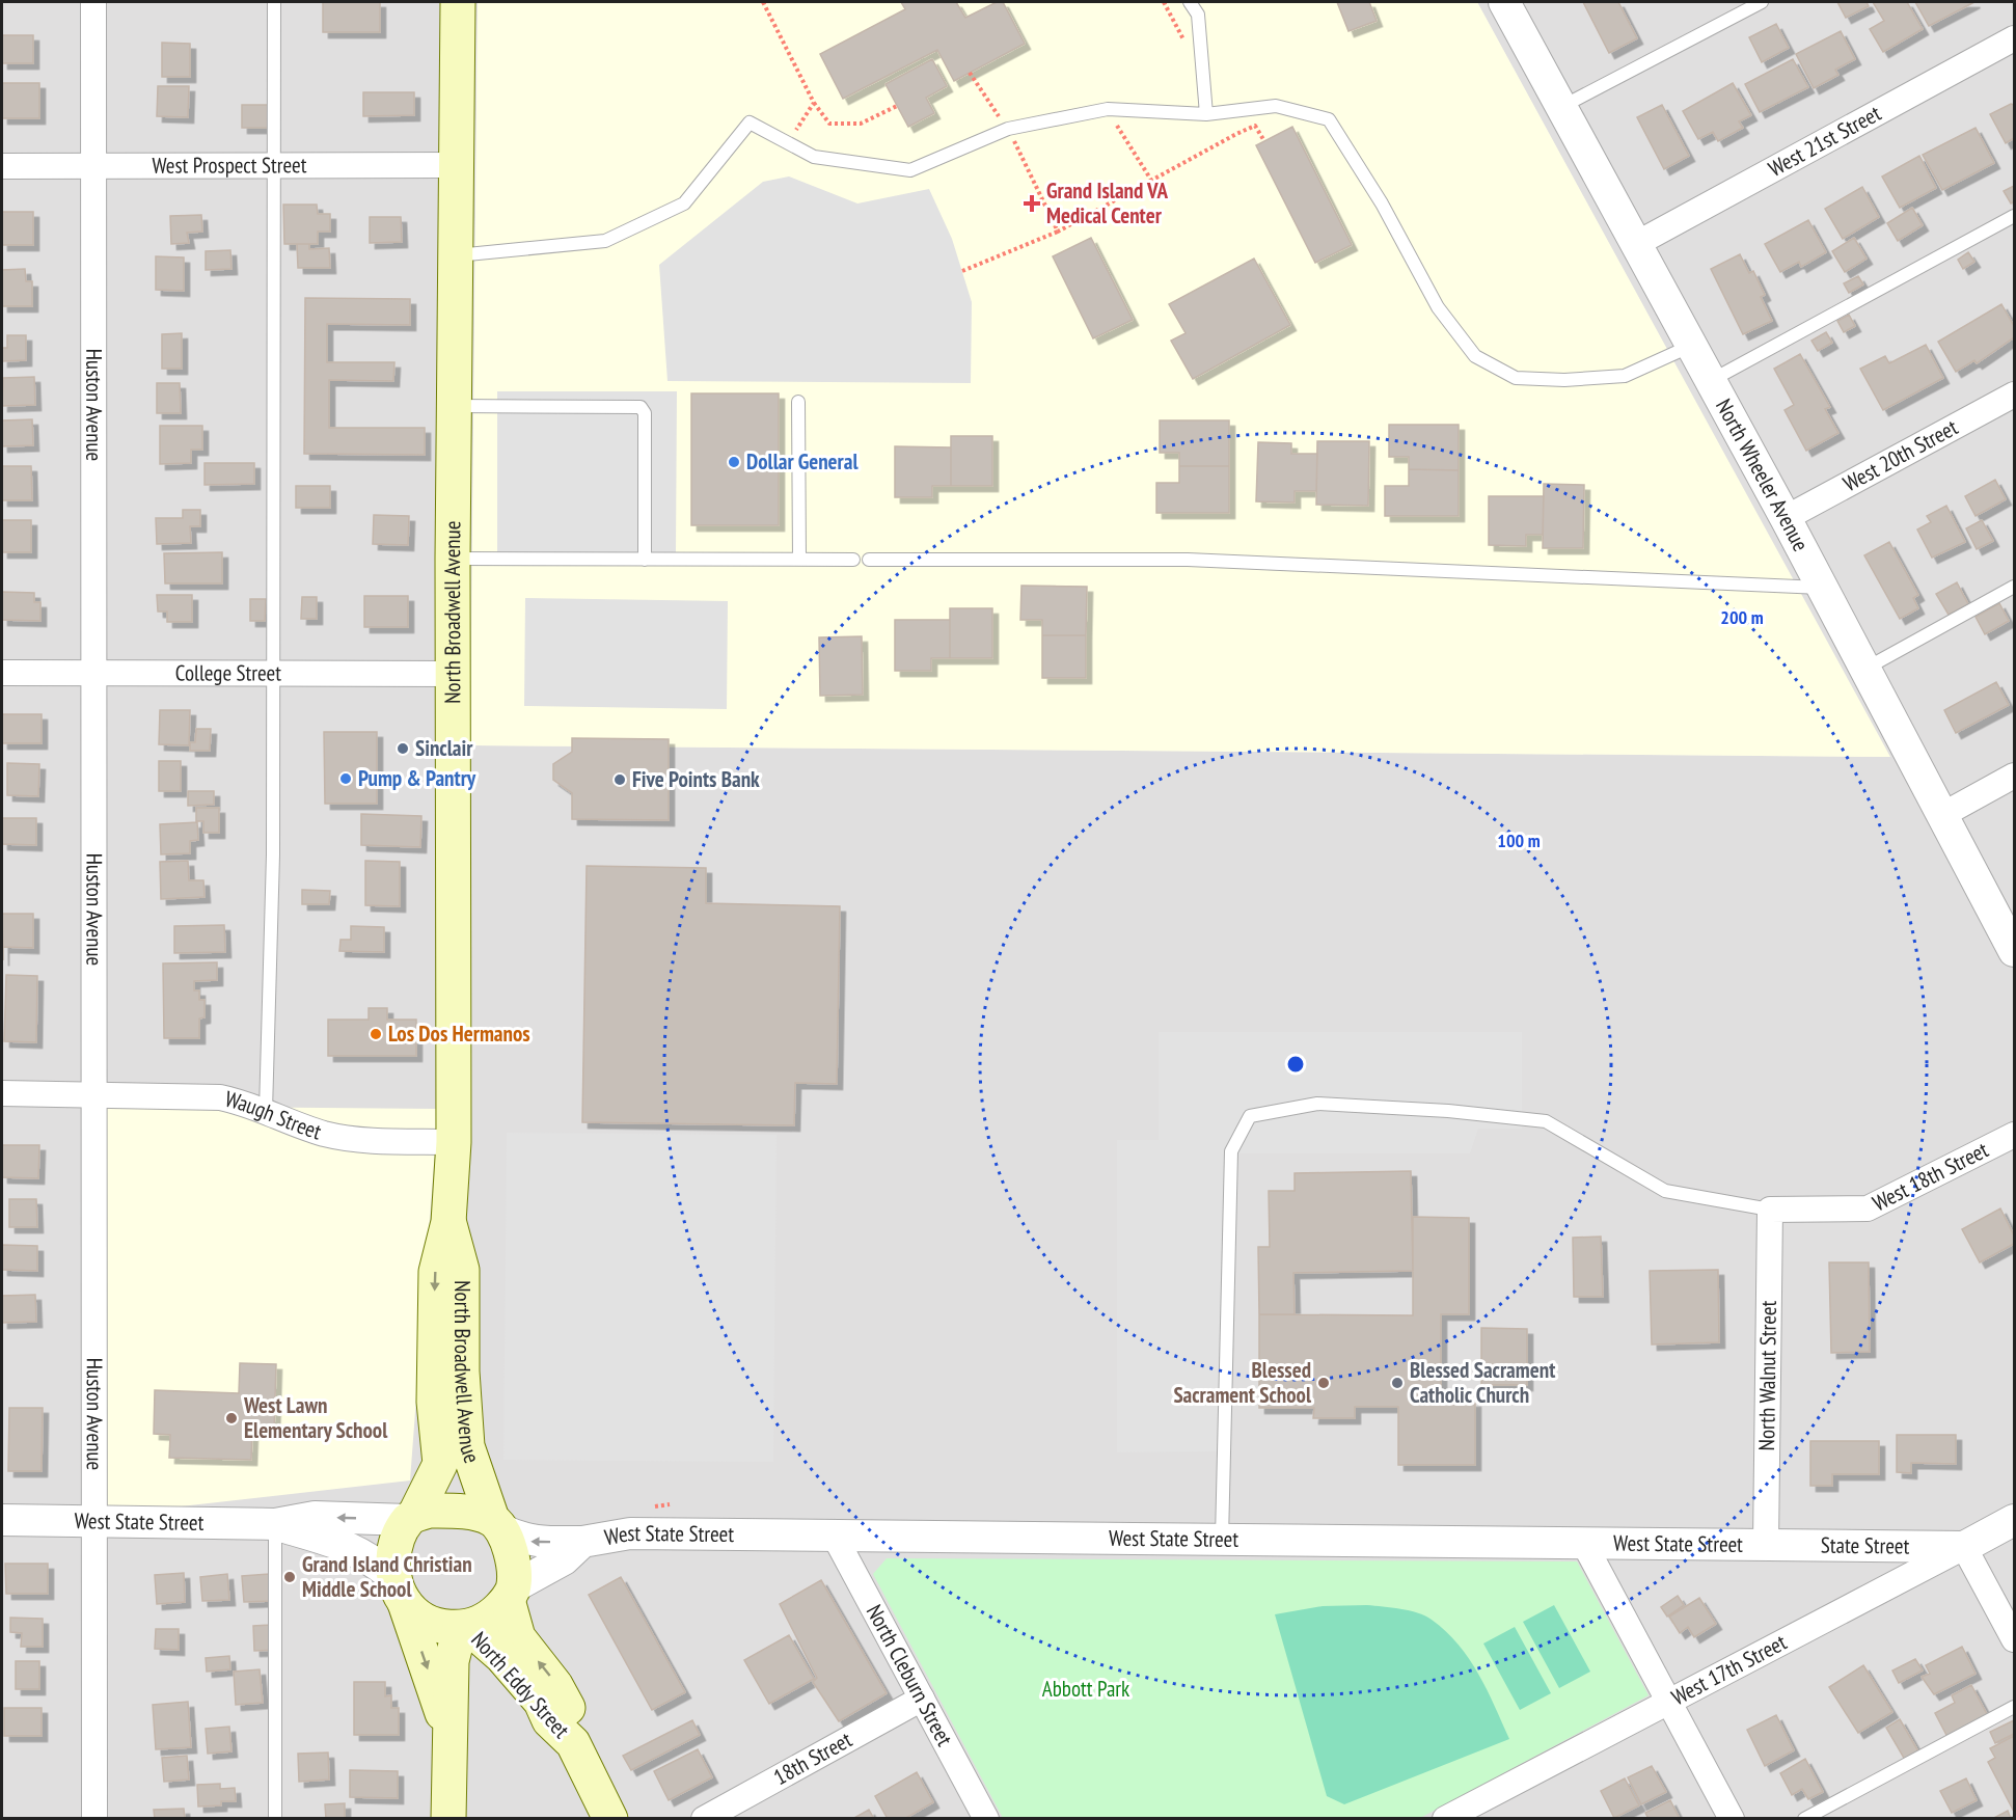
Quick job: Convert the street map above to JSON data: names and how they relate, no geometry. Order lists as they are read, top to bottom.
{
  "streets": {
    "main road": ["North Broadwell Avenue", "North Eddy Street"],
    "street": [
      "West 21st Street",
      "West Prospect Street",
      "Huston Avenue",
      "West 20th Street",
      "North Wheeler Avenue",
      "College Street",
      "Waugh Street",
      "West 18th Street",
      "North Walnut Street",
      "West State Street",
      "State Street",
      "West 17th Street",
      "North Cleburn Street",
      "18th Street"
    ]
  },
  "crossings": [
    ["West 21st Street", "North Wheeler Avenue"],
    ["West Prospect Street", "Huston Avenue"],
    ["West Prospect Street", "North Broadwell Avenue"],
    ["Huston Avenue", "College Street"],
    ["Huston Avenue", "Waugh Street"],
    ["Huston Avenue", "West State Street"],
    ["West 20th Street", "North Wheeler Avenue"],
    ["North Broadwell Avenue", "College Street"],
    ["North Broadwell Avenue", "Waugh Street"],
    ["North Broadwell Avenue", "West State Street"],
    ["North Broadwell Avenue", "North Eddy Street"],
    ["West 18th Street", "North Walnut Street"],
    ["North Walnut Street", "West State Street"],
    ["North Walnut Street", "State Street"],
    ["West State Street", "State Street"],
    ["West State Street", "North Cleburn Street"],
    ["West State Street", "North Eddy Street"],
    ["State Street", "West 17th Street"],
    ["North Cleburn Street", "18th Street"]
  ],
  "parks": ["Abbott Park"],
  "places": {
    "health": ["Grand Island VA Medical Center"],
    "other": [
      "Dollar General",
      "Sinclair",
      "Pump & Pantry",
      "Five Points Bank",
      "Los Dos Hermanos",
      "Blessed Sacrament School",
      "Blessed Sacrament Catholic Church",
      "West Lawn Elementary School",
      "Grand Island Christian Middle School"
    ]
  },
  "rings": ["200 m", "100 m"]
}
